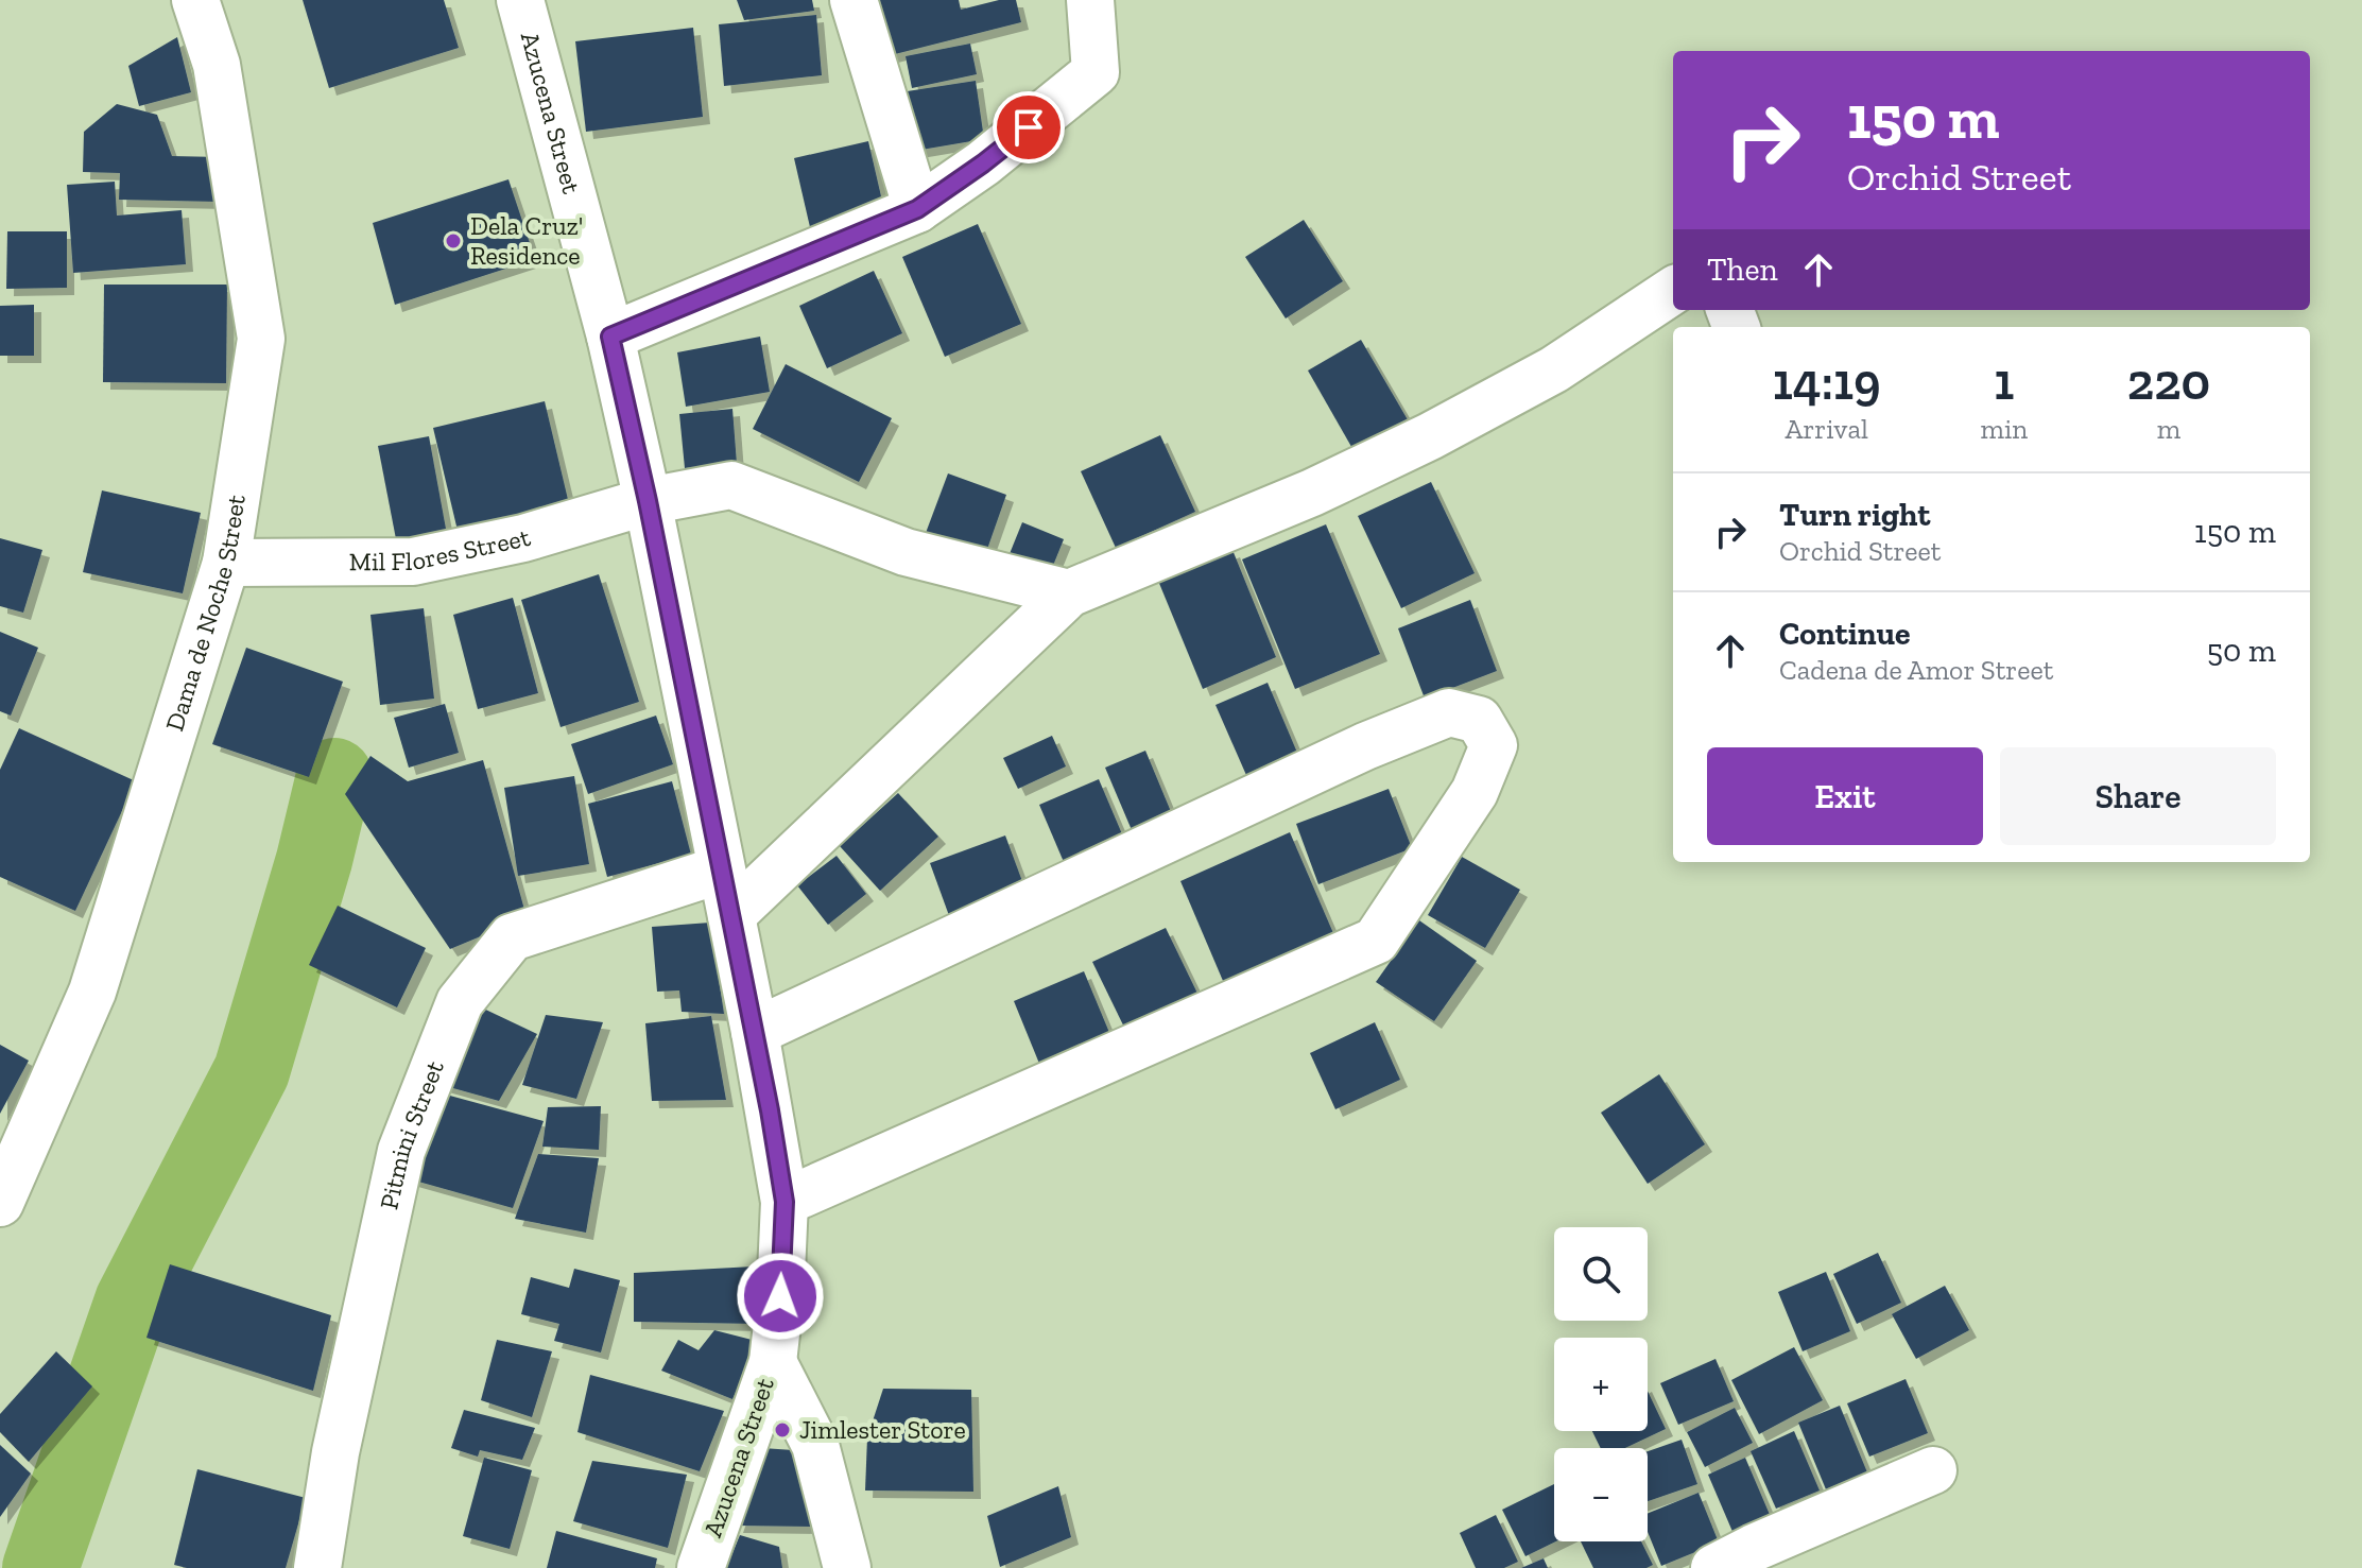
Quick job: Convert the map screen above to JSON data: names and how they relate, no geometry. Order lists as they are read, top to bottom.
{
  "streets": {
    "street": [
      "Azucena Street",
      "Mil Flores Street",
      "Dama de Noche Street",
      "Pitmini Street"
    ]
  },
  "crossings": [
    ["Azucena Street", "Mil Flores Street"],
    ["Azucena Street", "Pitmini Street"],
    ["Mil Flores Street", "Dama de Noche Street"]
  ],
  "places": ["Dela Cruz' Residence", "Jimlester Store"],
  "page": {
    "turn": ["150 m", "Orchid Street"],
    "then": "Then",
    "eta": [
      "14:19",
      "Arrival",
      "1",
      "min",
      "220",
      "m"
    ],
    "list": [
      {
        "name": "Turn right",
        "note": "Orchid Street",
        "value": "150 m"
      },
      {
        "name": "Continue",
        "note": "Cadena de Amor Street",
        "value": "50 m"
      }
    ],
    "buttons": ["Exit", "Share"],
    "map_buttons": ["+", "−"]
  }
}
